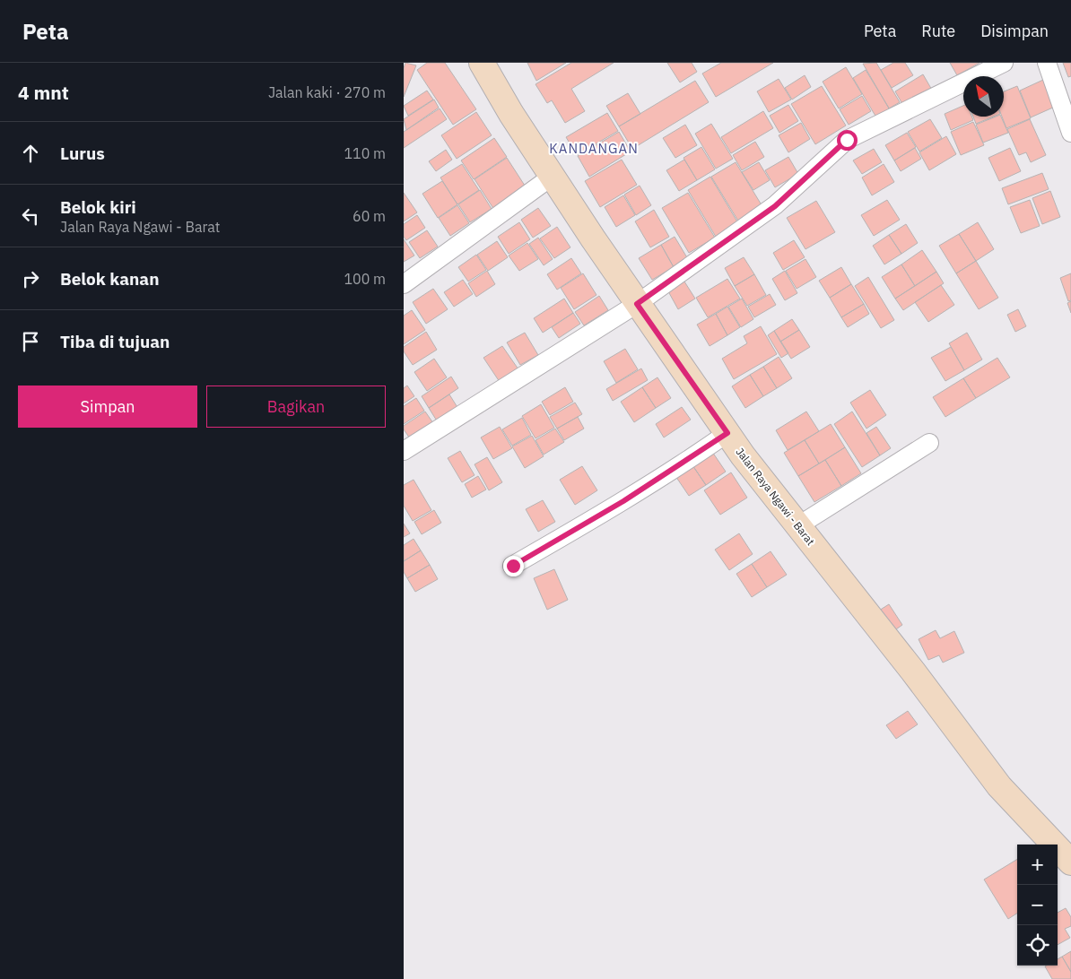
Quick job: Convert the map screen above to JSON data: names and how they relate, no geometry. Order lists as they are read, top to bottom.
{
  "streets": {
    "main road": ["Jalan Raya Ngawi - Barat"]
  },
  "districts": ["KANDANGAN"],
  "north": "top left",
  "page": {
    "header": "Peta",
    "nav": ["Peta", "Rute", "Disimpan"],
    "heading": ["4 mnt", "Jalan kaki · 270 m"],
    "list": [
      ["Lurus", "110 m"],
      ["Belok kiri", "Jalan Raya Ngawi - Barat", "60 m"],
      ["Belok kanan", "100 m"],
      "Tiba di tujuan"
    ],
    "buttons": ["Simpan", "Bagikan"],
    "map_buttons": ["+", "−"]
  }
}
